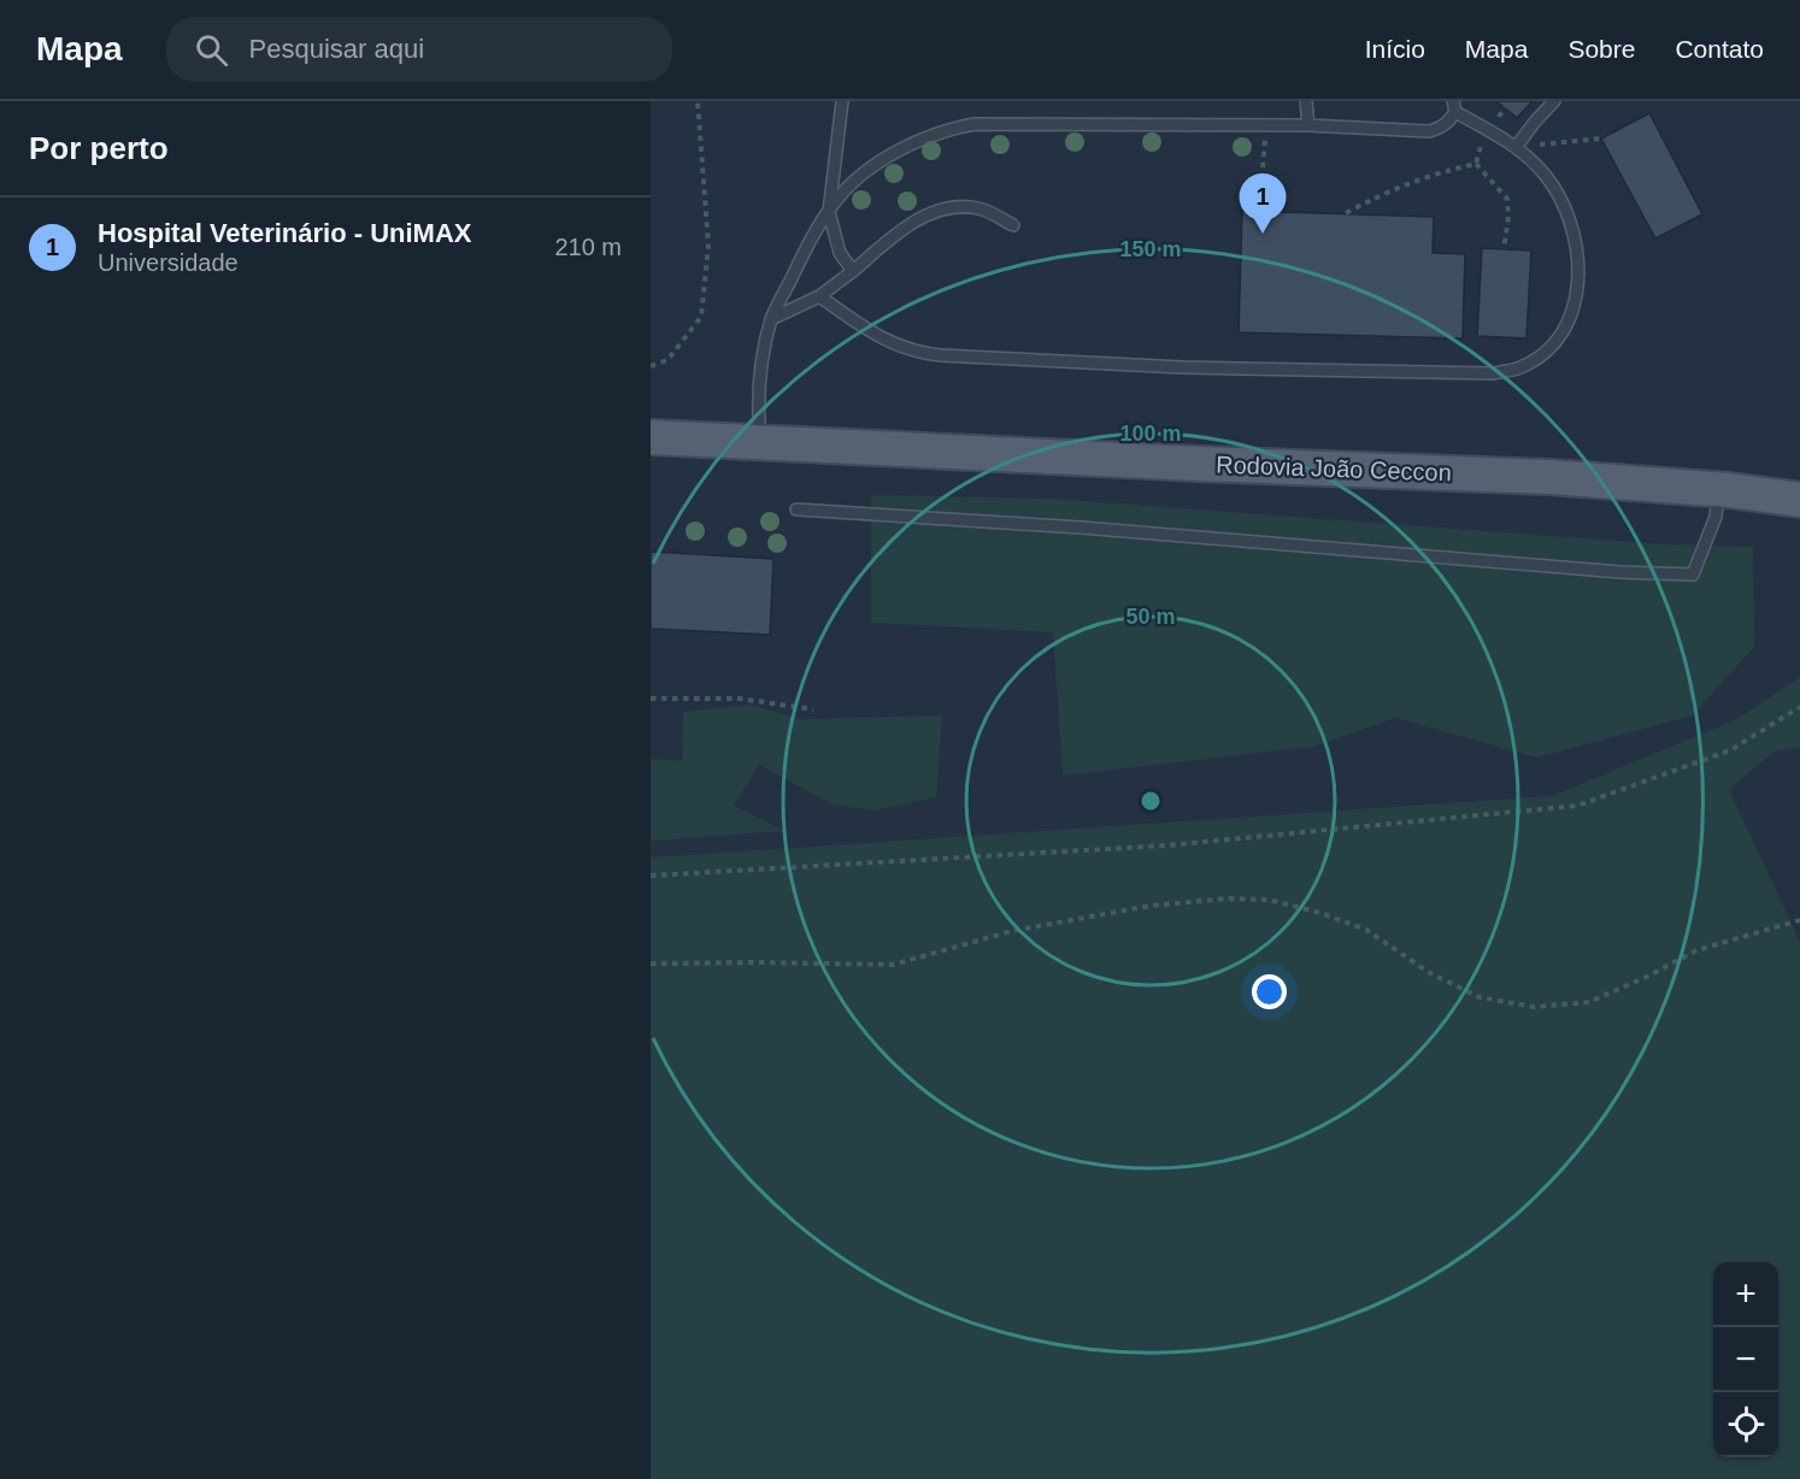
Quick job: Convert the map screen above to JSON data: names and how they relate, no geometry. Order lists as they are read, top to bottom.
{
  "streets": {
    "main road": ["Rodovia João Ceccon"]
  },
  "page": {
    "header": "Mapa",
    "search": "Pesquisar aqui",
    "nav": [
      "Início",
      "Mapa",
      "Sobre",
      "Contato"
    ],
    "heading": "Por perto",
    "pins": "1",
    "list": [
      {
        "mark": "1",
        "name": "Hospital Veterinário - UniMAX",
        "note": "Universidade",
        "value": "210 m"
      }
    ],
    "map_buttons": ["+", "−"]
  },
  "rings": ["150 m", "100 m", "50 m"]
}
